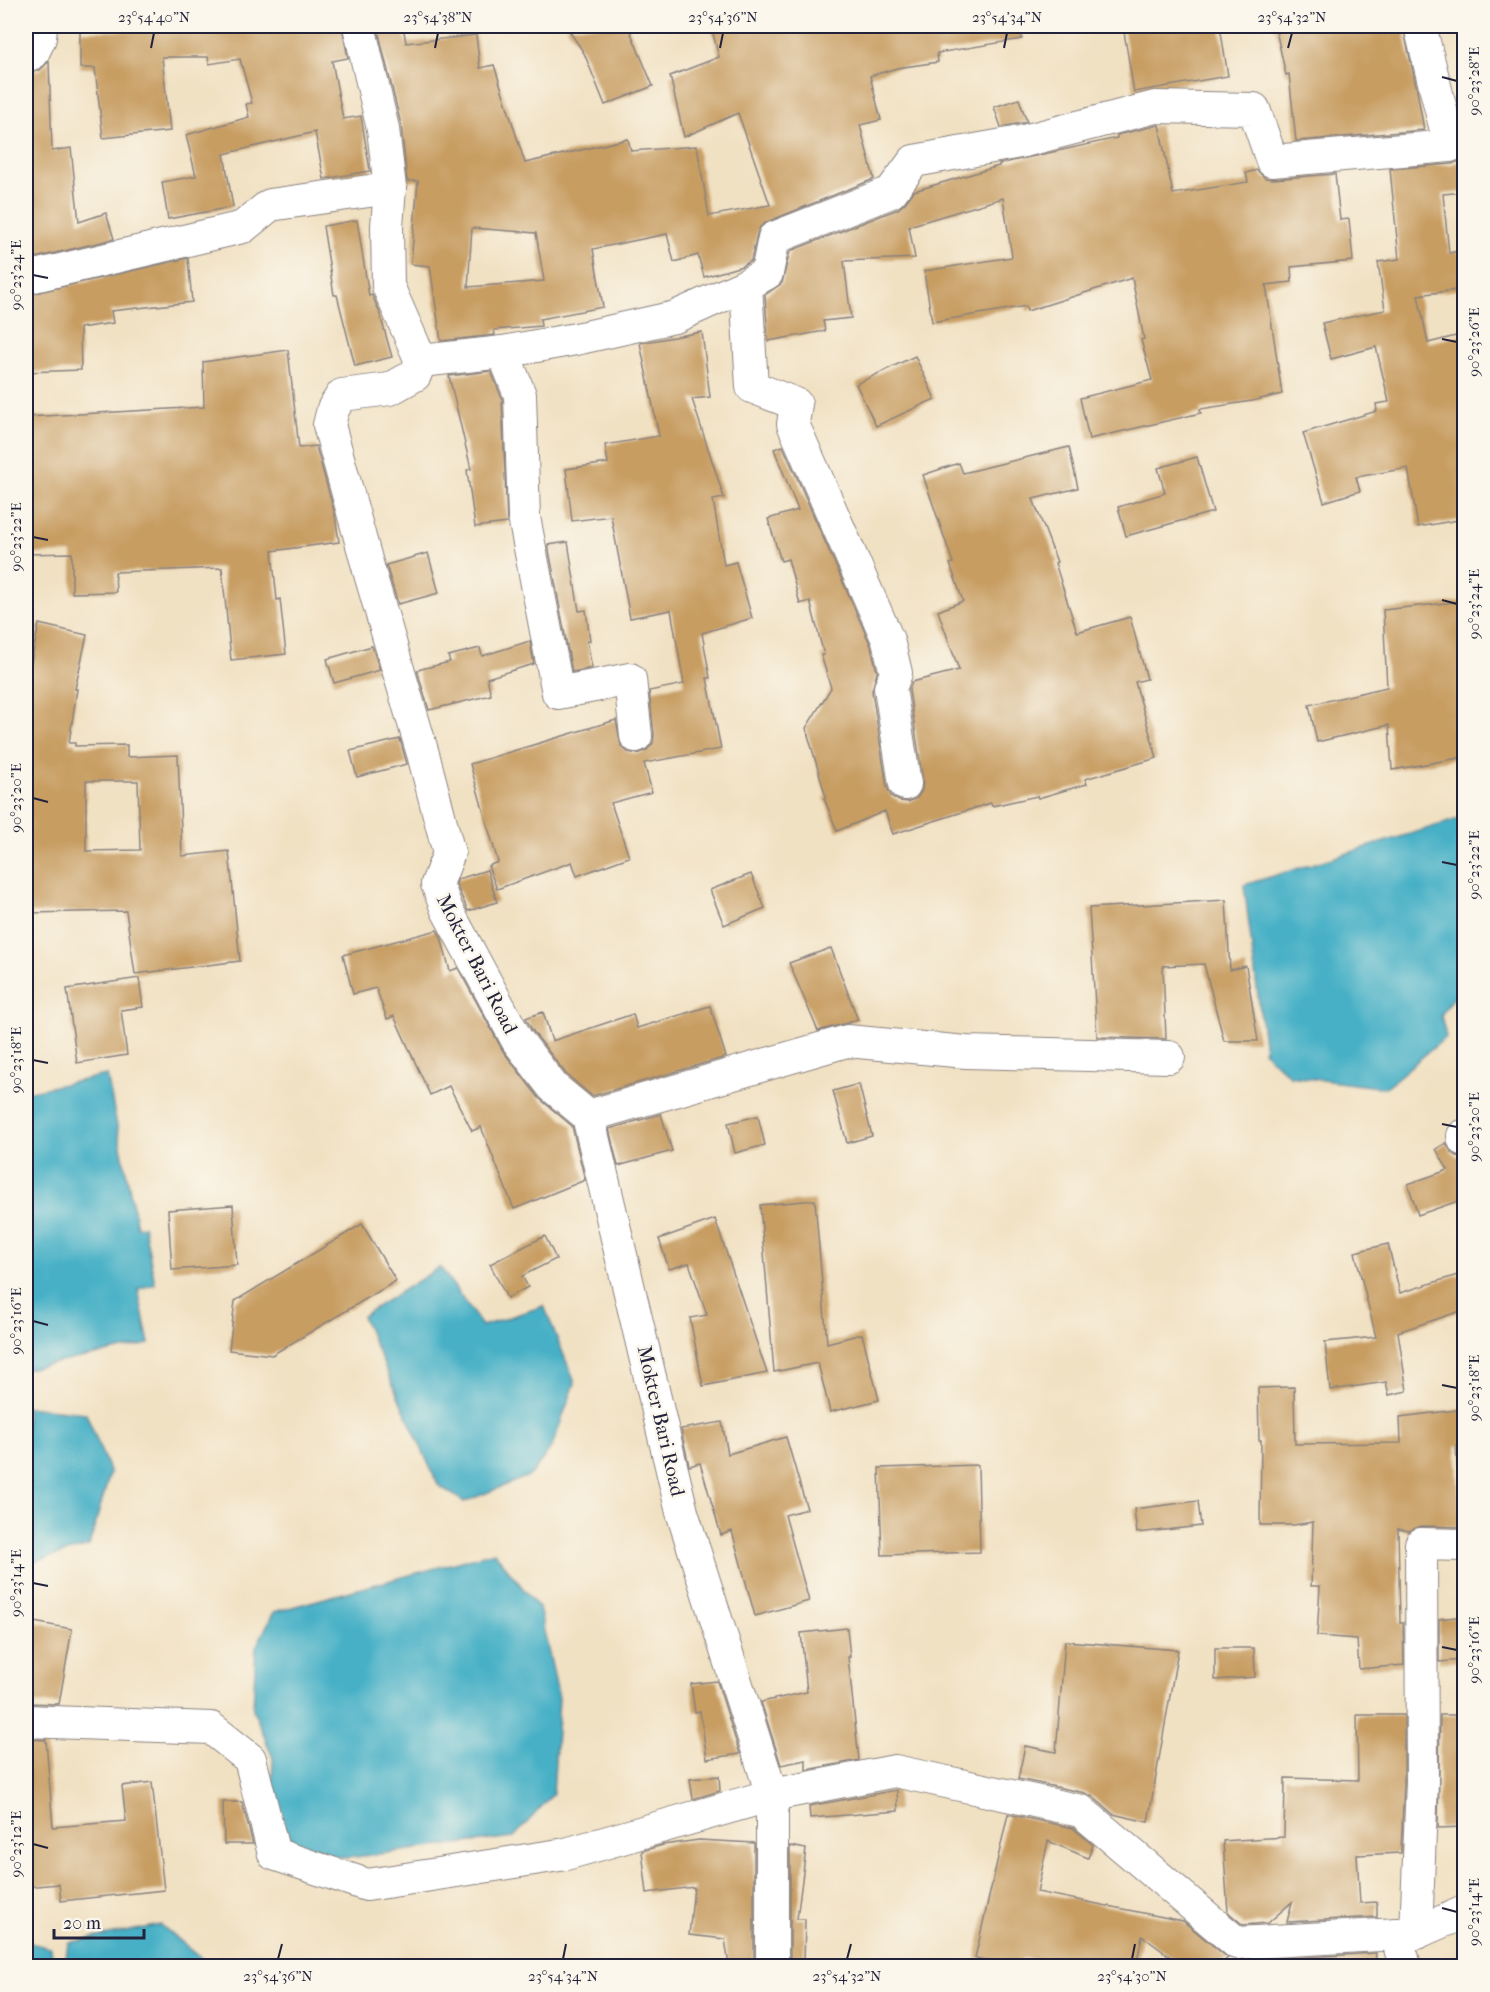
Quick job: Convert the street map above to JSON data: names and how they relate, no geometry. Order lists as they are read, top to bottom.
{
  "streets": {
    "street": ["Mokter Bari Road"]
  },
  "scale_bar": "20 m",
  "coordinates": [
    "23°54'40\"N",
    "23°54'38\"N",
    "23°54'36\"N",
    "23°54'34\"N",
    "23°54'32\"N",
    "90°23'28\"E",
    "90°23'24\"E",
    "90°23'26\"E",
    "90°23'22\"E",
    "90°23'20\"E",
    "90°23'18\"E",
    "90°23'16\"E",
    "90°23'14\"E",
    "90°23'12\"E",
    "23°54'30\"N"
  ]
}
